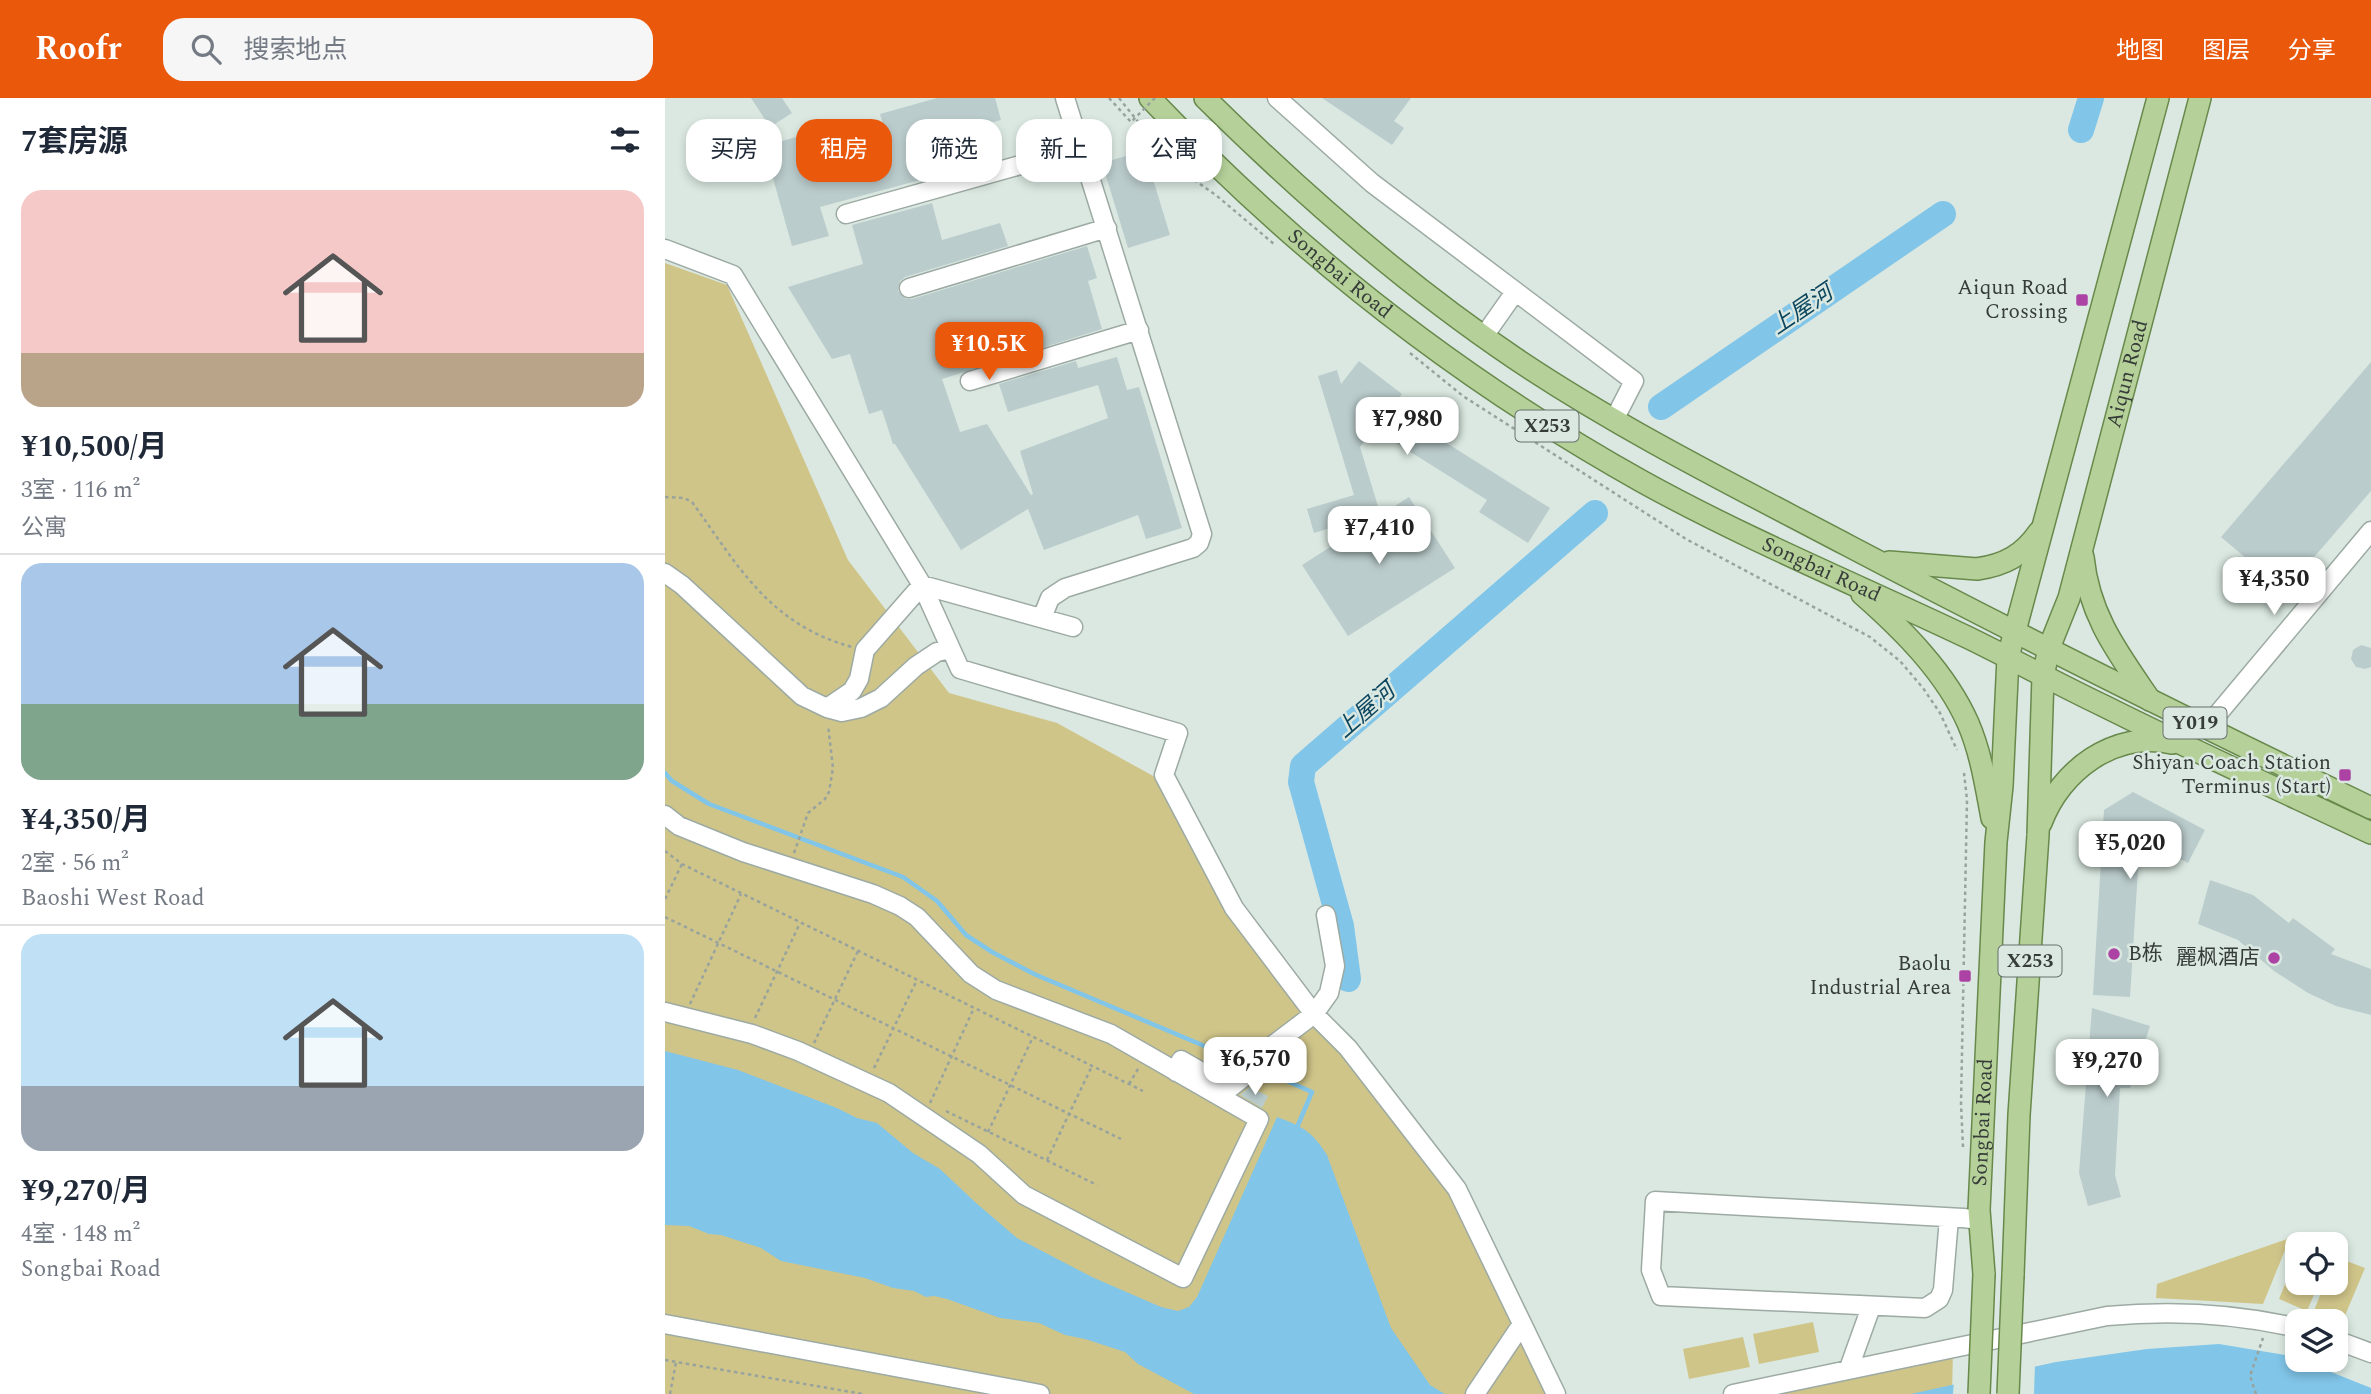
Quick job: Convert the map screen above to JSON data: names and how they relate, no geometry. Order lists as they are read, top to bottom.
{
  "streets": {
    "main road": [
      "Songbai Road",
      "Aiqun Road",
      "X253",
      "Y019"
    ]
  },
  "crossings": [
    ["Songbai Road", "Aiqun Road"],
    ["Songbai Road", "Y019"],
    ["Aiqun Road", "Y019"]
  ],
  "water": ["上屋河"],
  "places": {
    "transit": ["Aiqun Road Crossing", "Shiyan Coach Station Terminus (Start)", "Baolu Industrial Area"],
    "other": ["B栋", "麗枫酒店"]
  },
  "page": {
    "header": "Roofr",
    "search": "搜索地点",
    "nav": ["地图", "图层", "分享"],
    "heading": "7套房源",
    "chip": [
      "买房",
      "租房",
      "筛选",
      "新上",
      "公寓"
    ],
    "list": [
      {
        "name": "¥10,500/月",
        "note": "3室 · 116 m² · 公寓"
      },
      {
        "name": "¥4,350/月",
        "note": "2室 · 56 m² · Baoshi West Road"
      },
      {
        "name": "¥9,270/月",
        "note": "4室 · 148 m² · Songbai Road"
      }
    ],
    "price": [
      "¥10.5K",
      "¥7,980",
      "¥7,410",
      "¥4,350",
      "¥5,020",
      "¥6,570",
      "¥9,270"
    ]
  }
}
